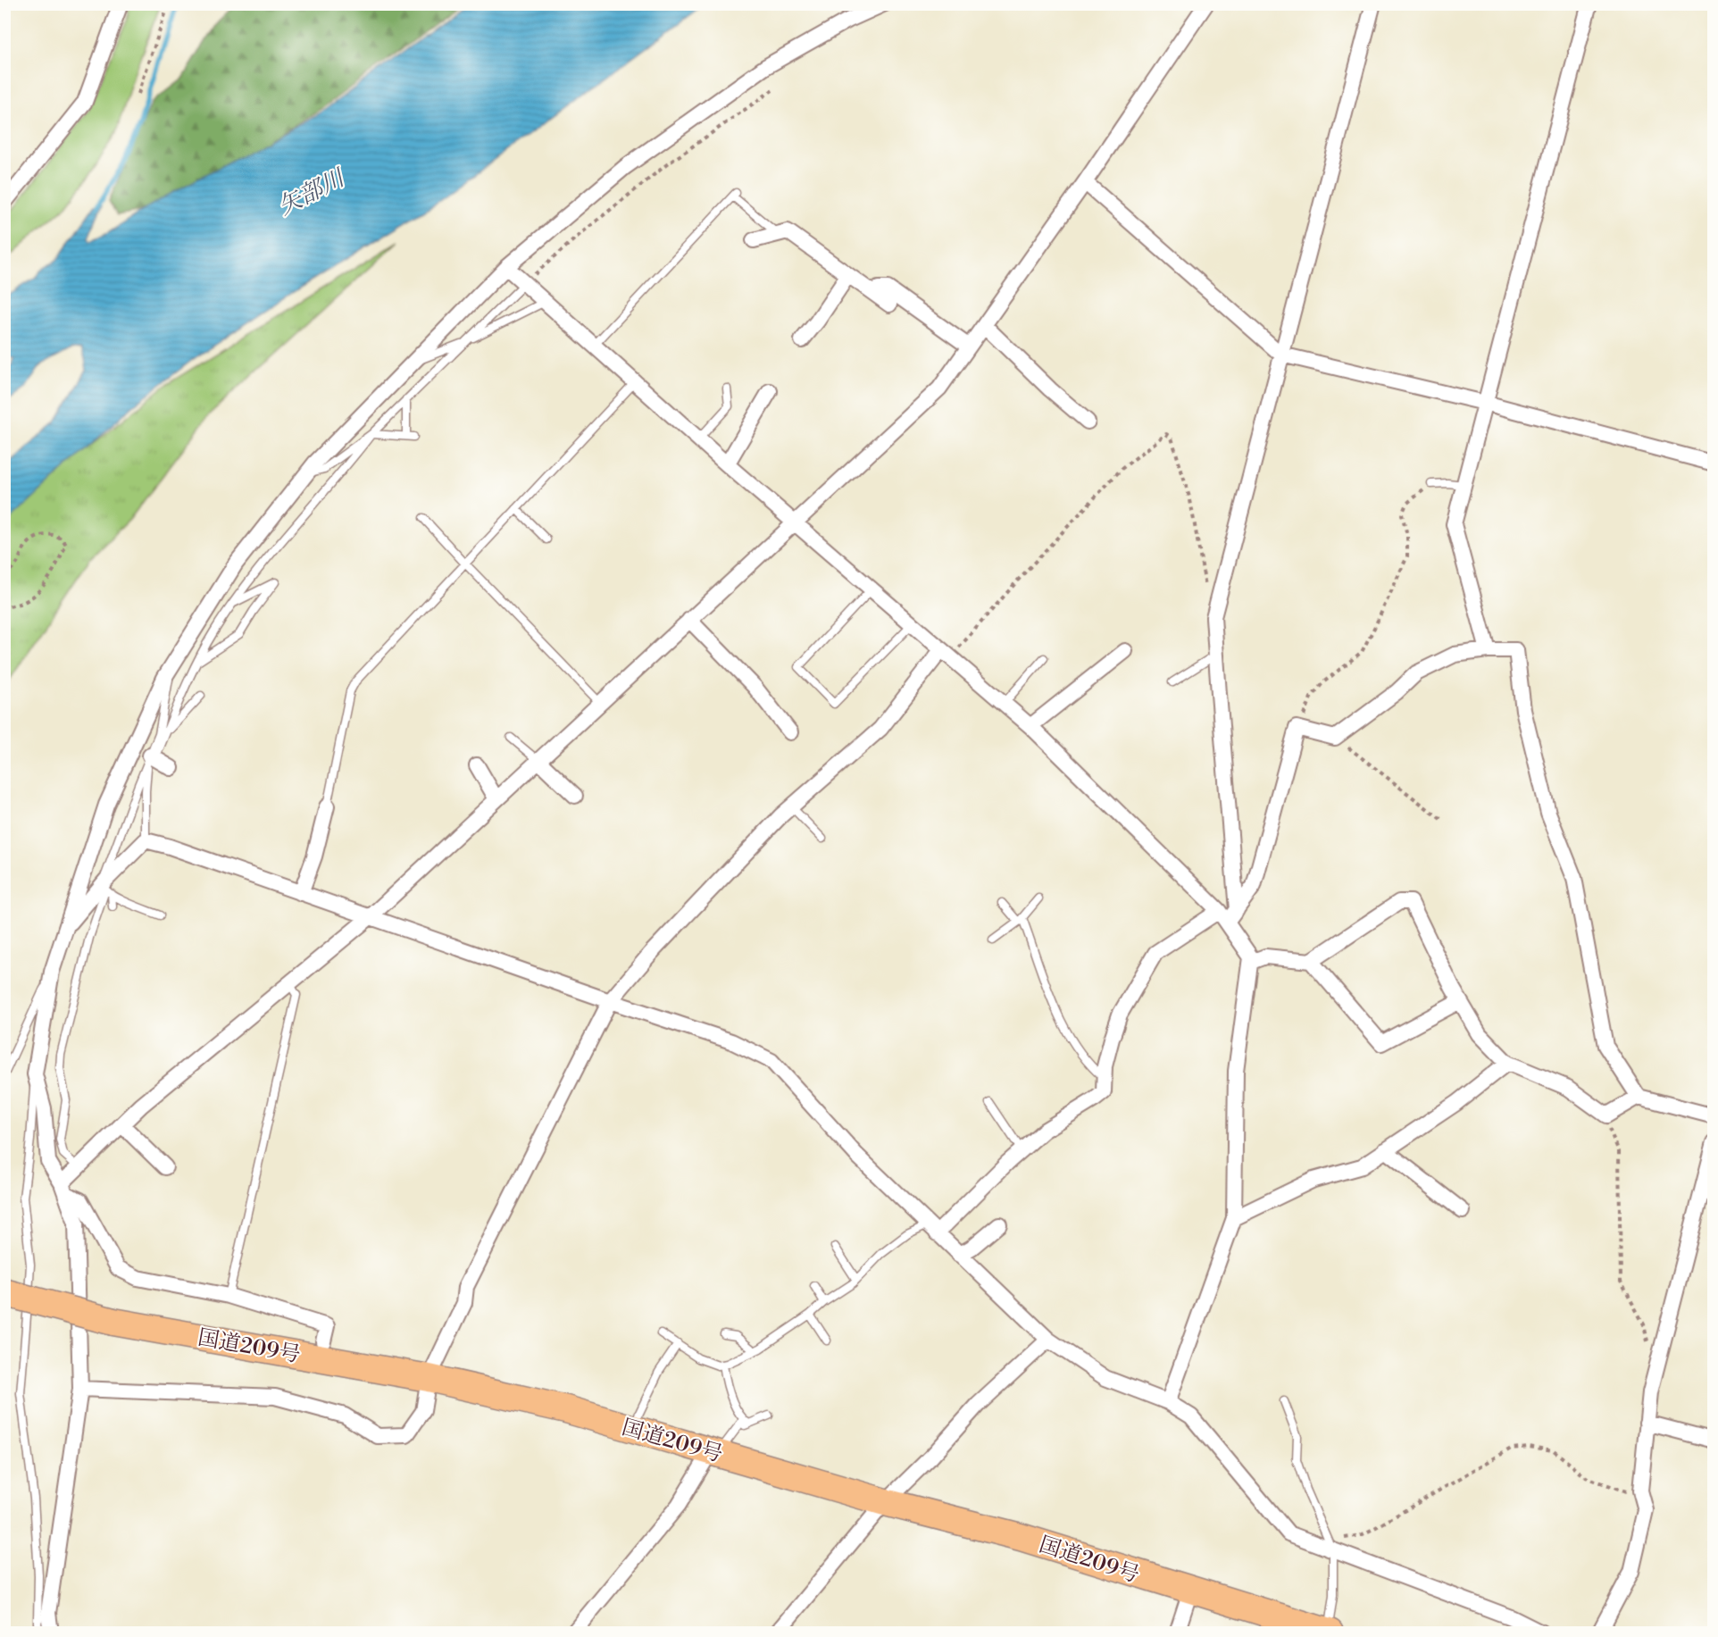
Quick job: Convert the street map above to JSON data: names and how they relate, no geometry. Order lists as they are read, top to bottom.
{
  "streets": {
    "highway": ["国道209号"]
  },
  "water": ["矢部川"]
}
